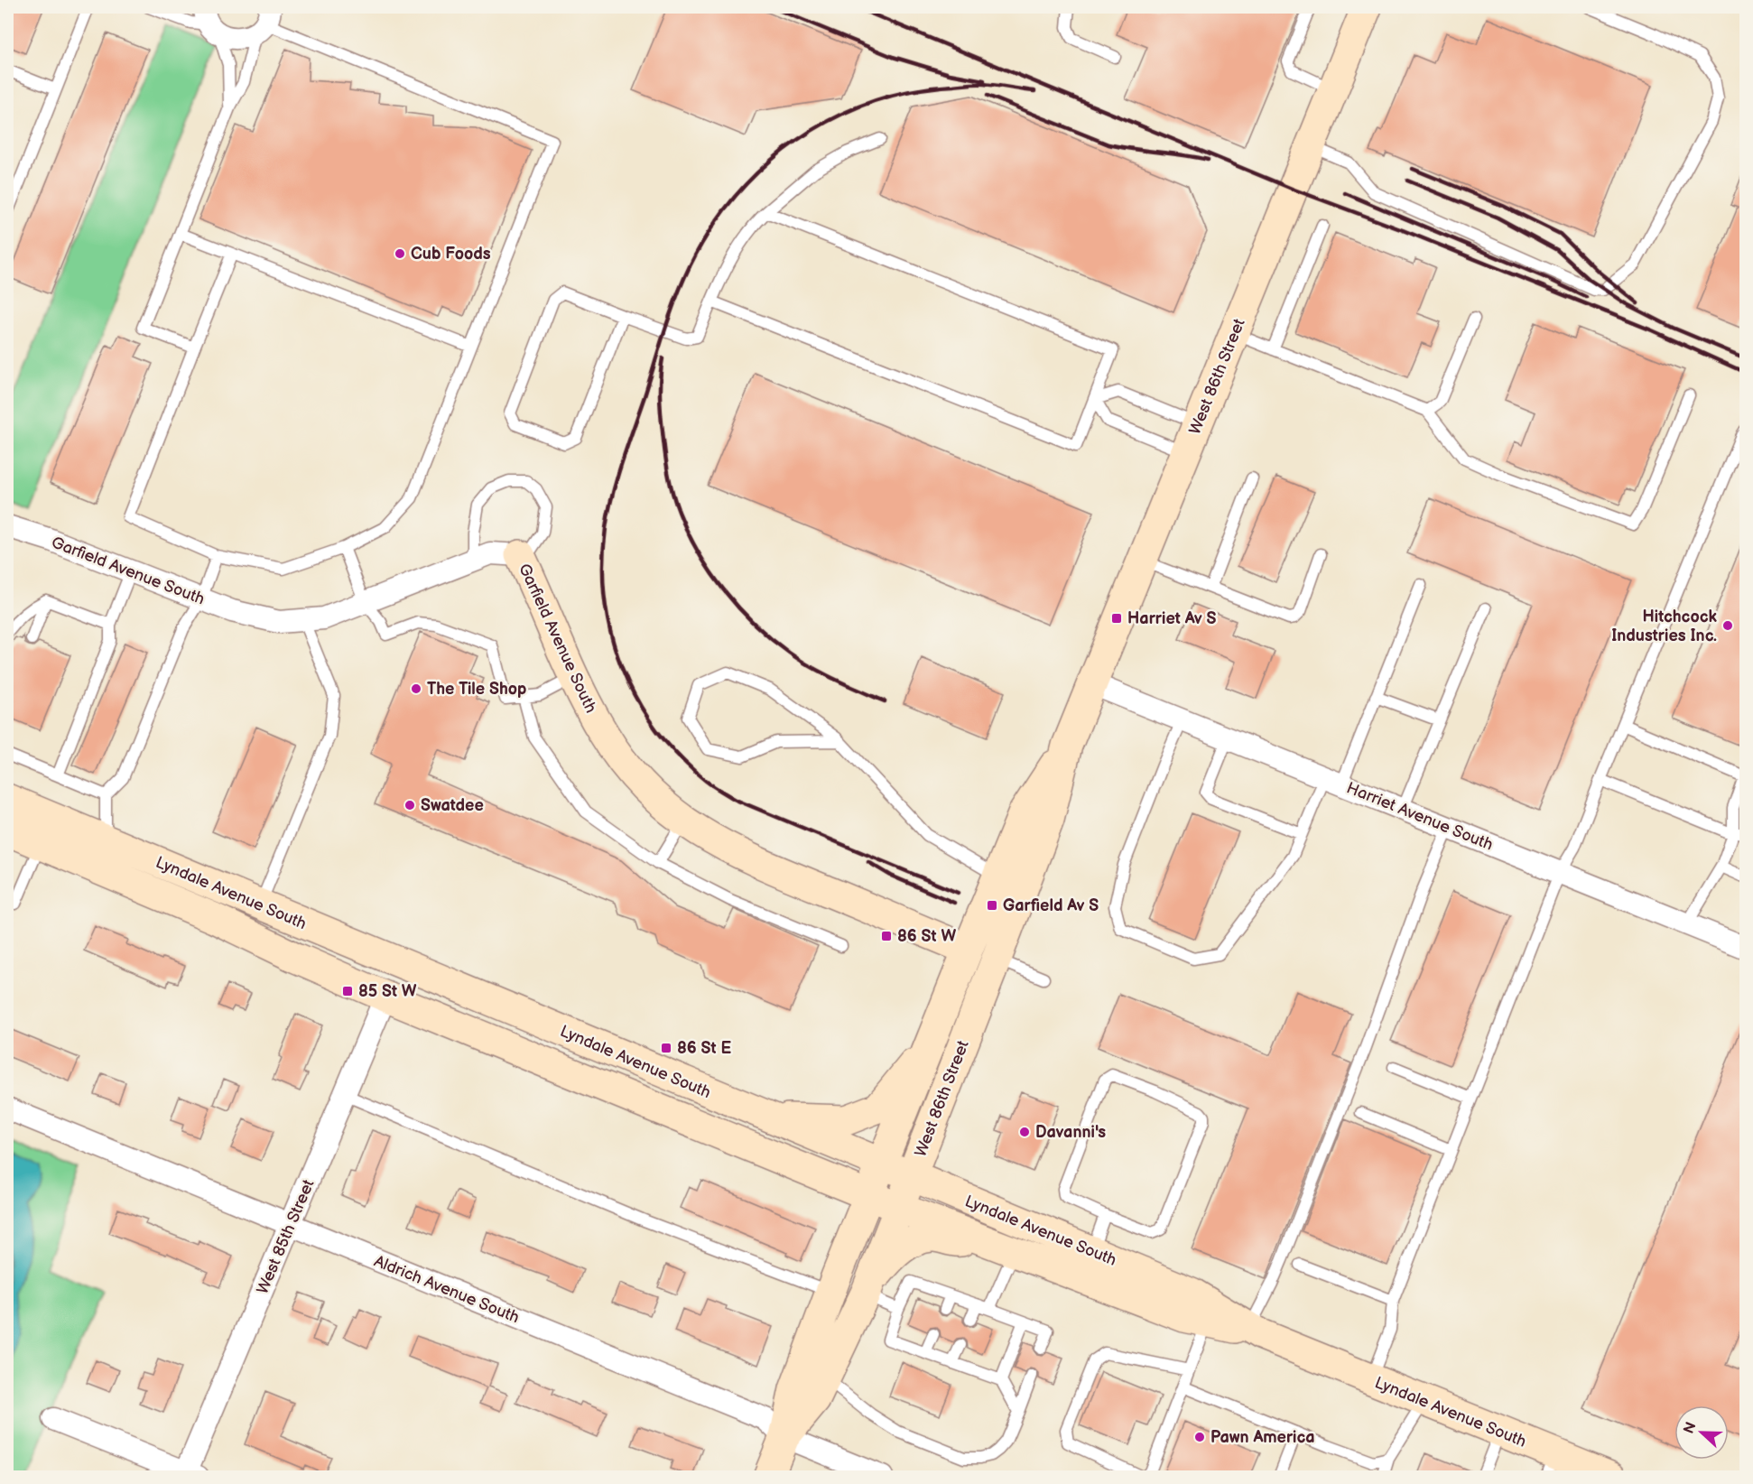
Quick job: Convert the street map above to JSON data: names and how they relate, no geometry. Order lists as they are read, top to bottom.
{
  "streets": {
    "street": [
      "West 86th Street",
      "Garfield Avenue South",
      "Harriet Avenue South",
      "Lyndale Avenue South",
      "West 85th Street",
      "Aldrich Avenue South"
    ]
  },
  "crossings": [
    ["West 86th Street", "Garfield Avenue South"],
    ["West 86th Street", "Harriet Avenue South"],
    ["West 86th Street", "Lyndale Avenue South"],
    ["West 86th Street", "Aldrich Avenue South"],
    ["Lyndale Avenue South", "West 85th Street"],
    ["West 85th Street", "Aldrich Avenue South"]
  ],
  "places": {
    "other": [
      "Cub Foods",
      "Hitchcock Industries Inc.",
      "The Tile Shop",
      "Swatdee",
      "Davanni's",
      "Pawn America"
    ],
    "transit": [
      "Harriet Av S",
      "Garfield Av S",
      "86 St W",
      "85 St W",
      "86 St E"
    ]
  },
  "north": "left"
}
